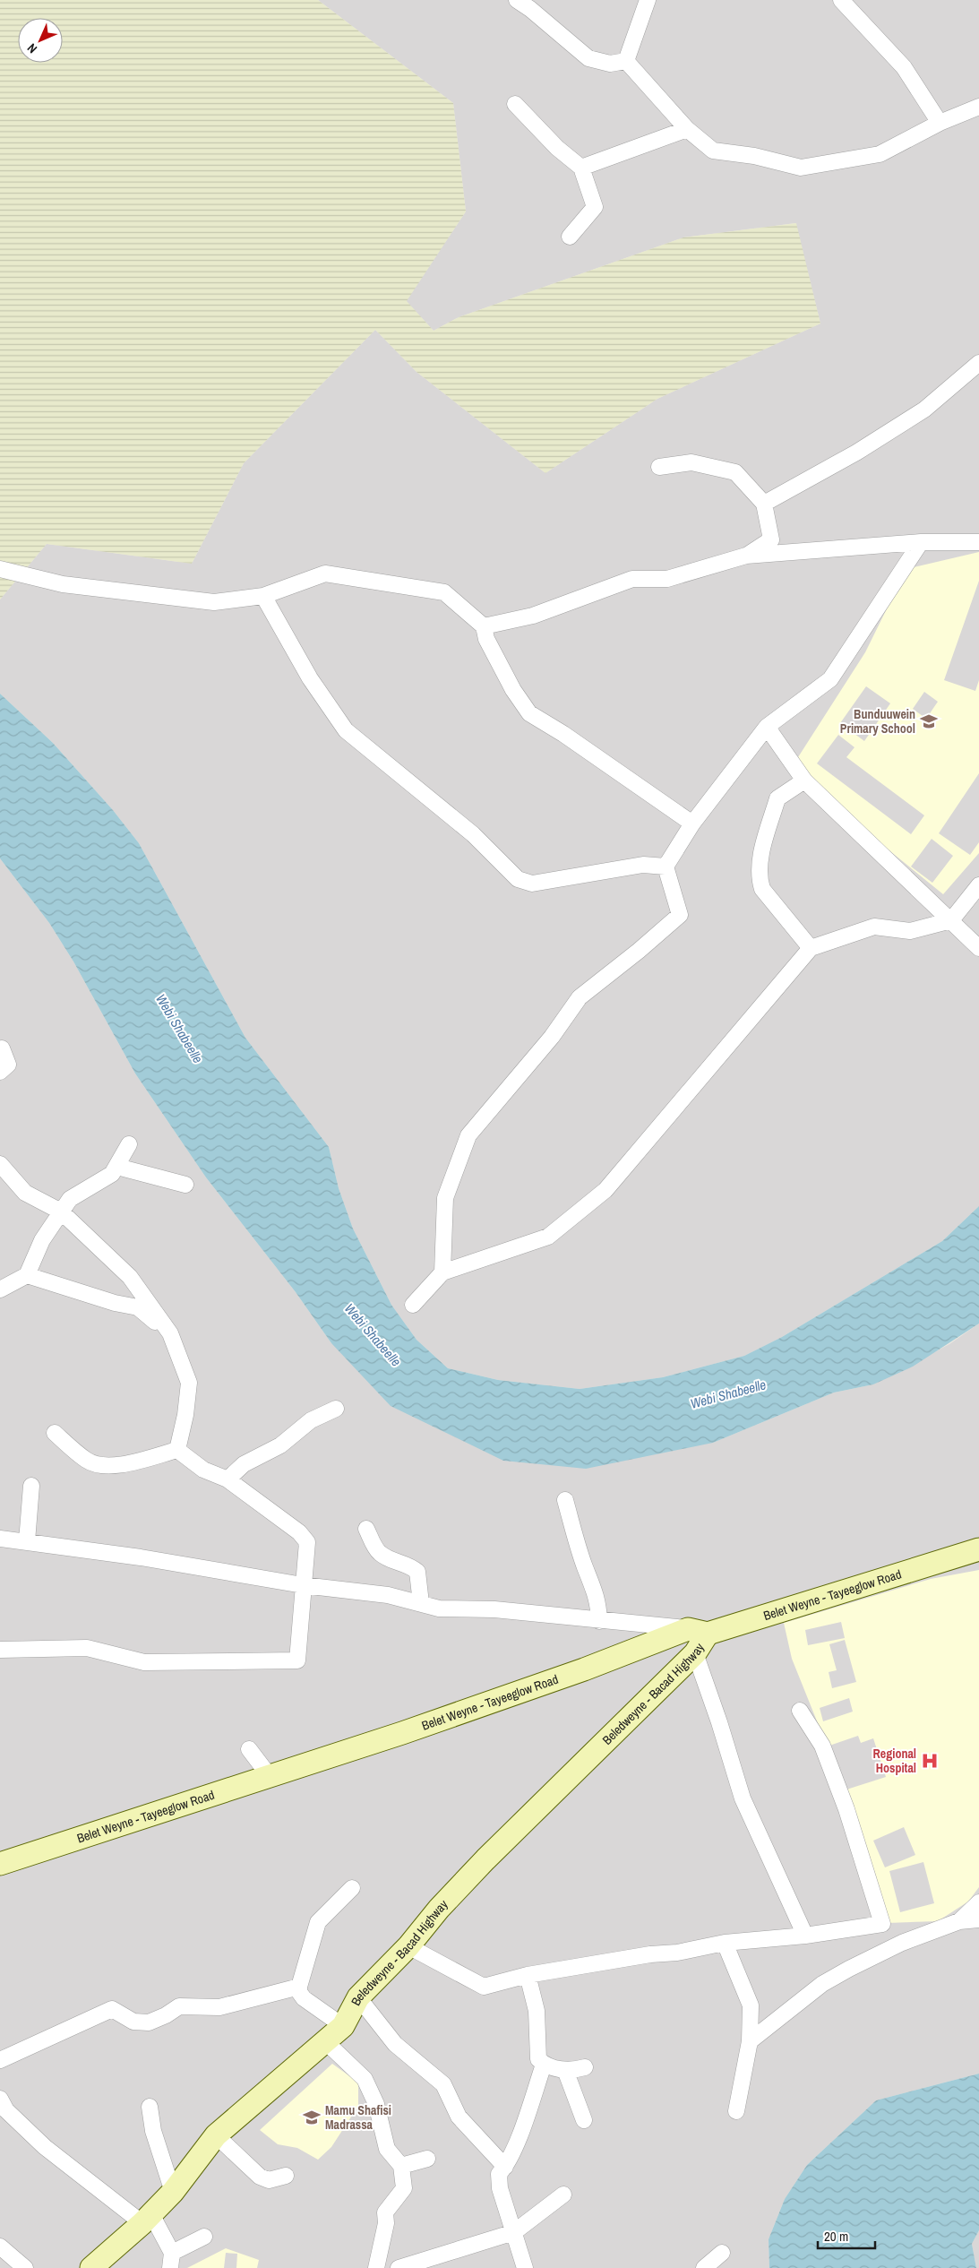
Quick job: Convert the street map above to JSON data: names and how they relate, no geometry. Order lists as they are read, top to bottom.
{
  "streets": {
    "main road": ["Belet Weyne - Tayeeglow Road", "Beledweyne - Bacad Highway"]
  },
  "crossings": [
    ["Belet Weyne - Tayeeglow Road", "Beledweyne - Bacad Highway"]
  ],
  "water": ["Webi Shabeelle"],
  "places": {
    "school or university": ["Bunduuwein Primary School", "Mamu Shafisi Madrassa"],
    "hospital": ["Regional Hospital"]
  },
  "scale_bar": "20 m",
  "north": "bottom left"
}
